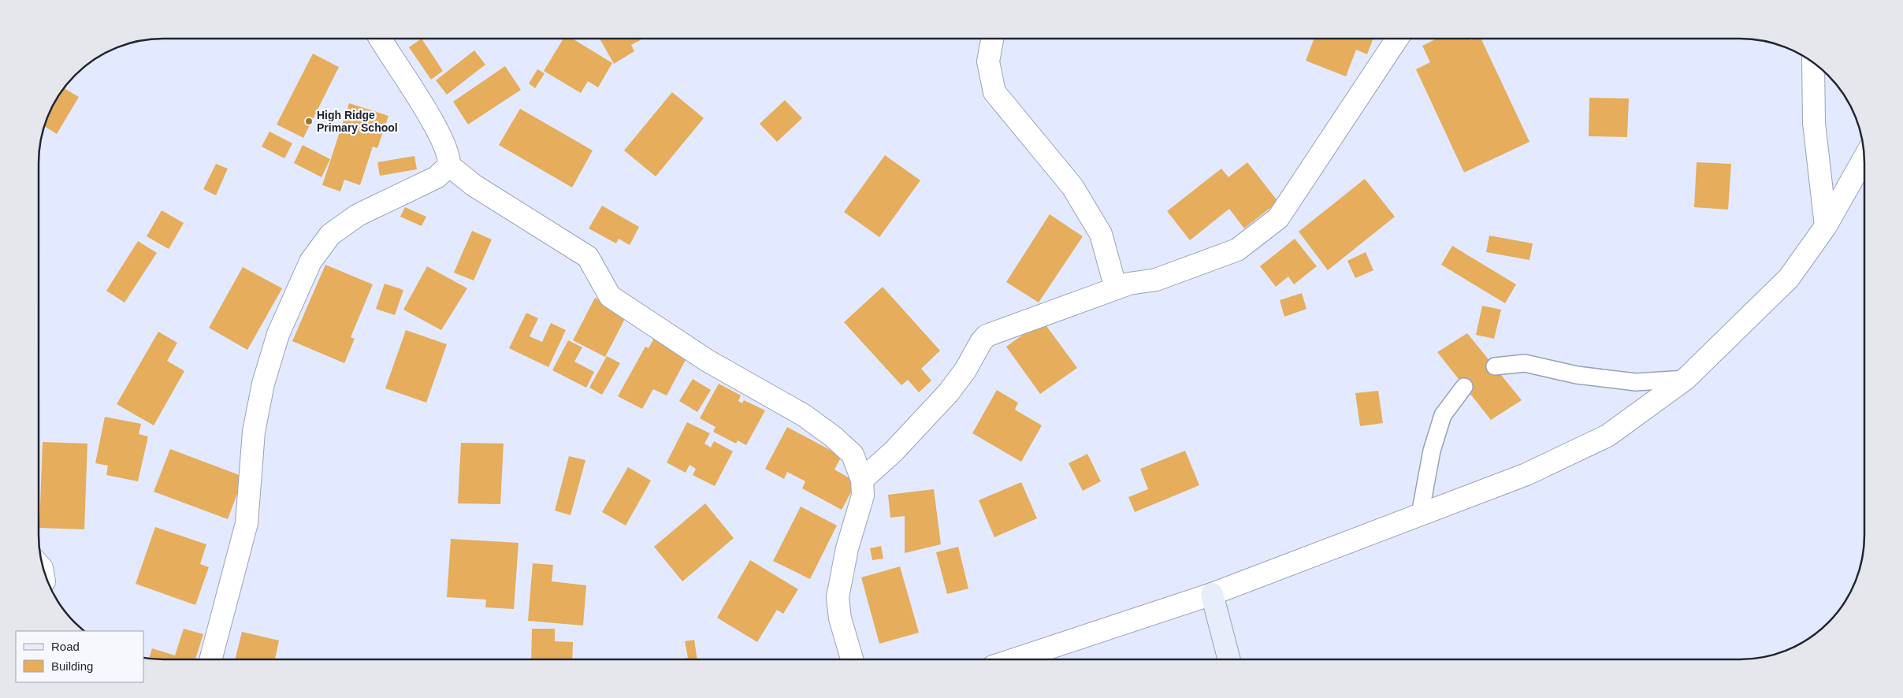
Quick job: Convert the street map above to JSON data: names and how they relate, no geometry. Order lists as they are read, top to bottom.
{
  "places": ["High Ridge Primary School"],
  "legend": ["Road", "Building"]
}
